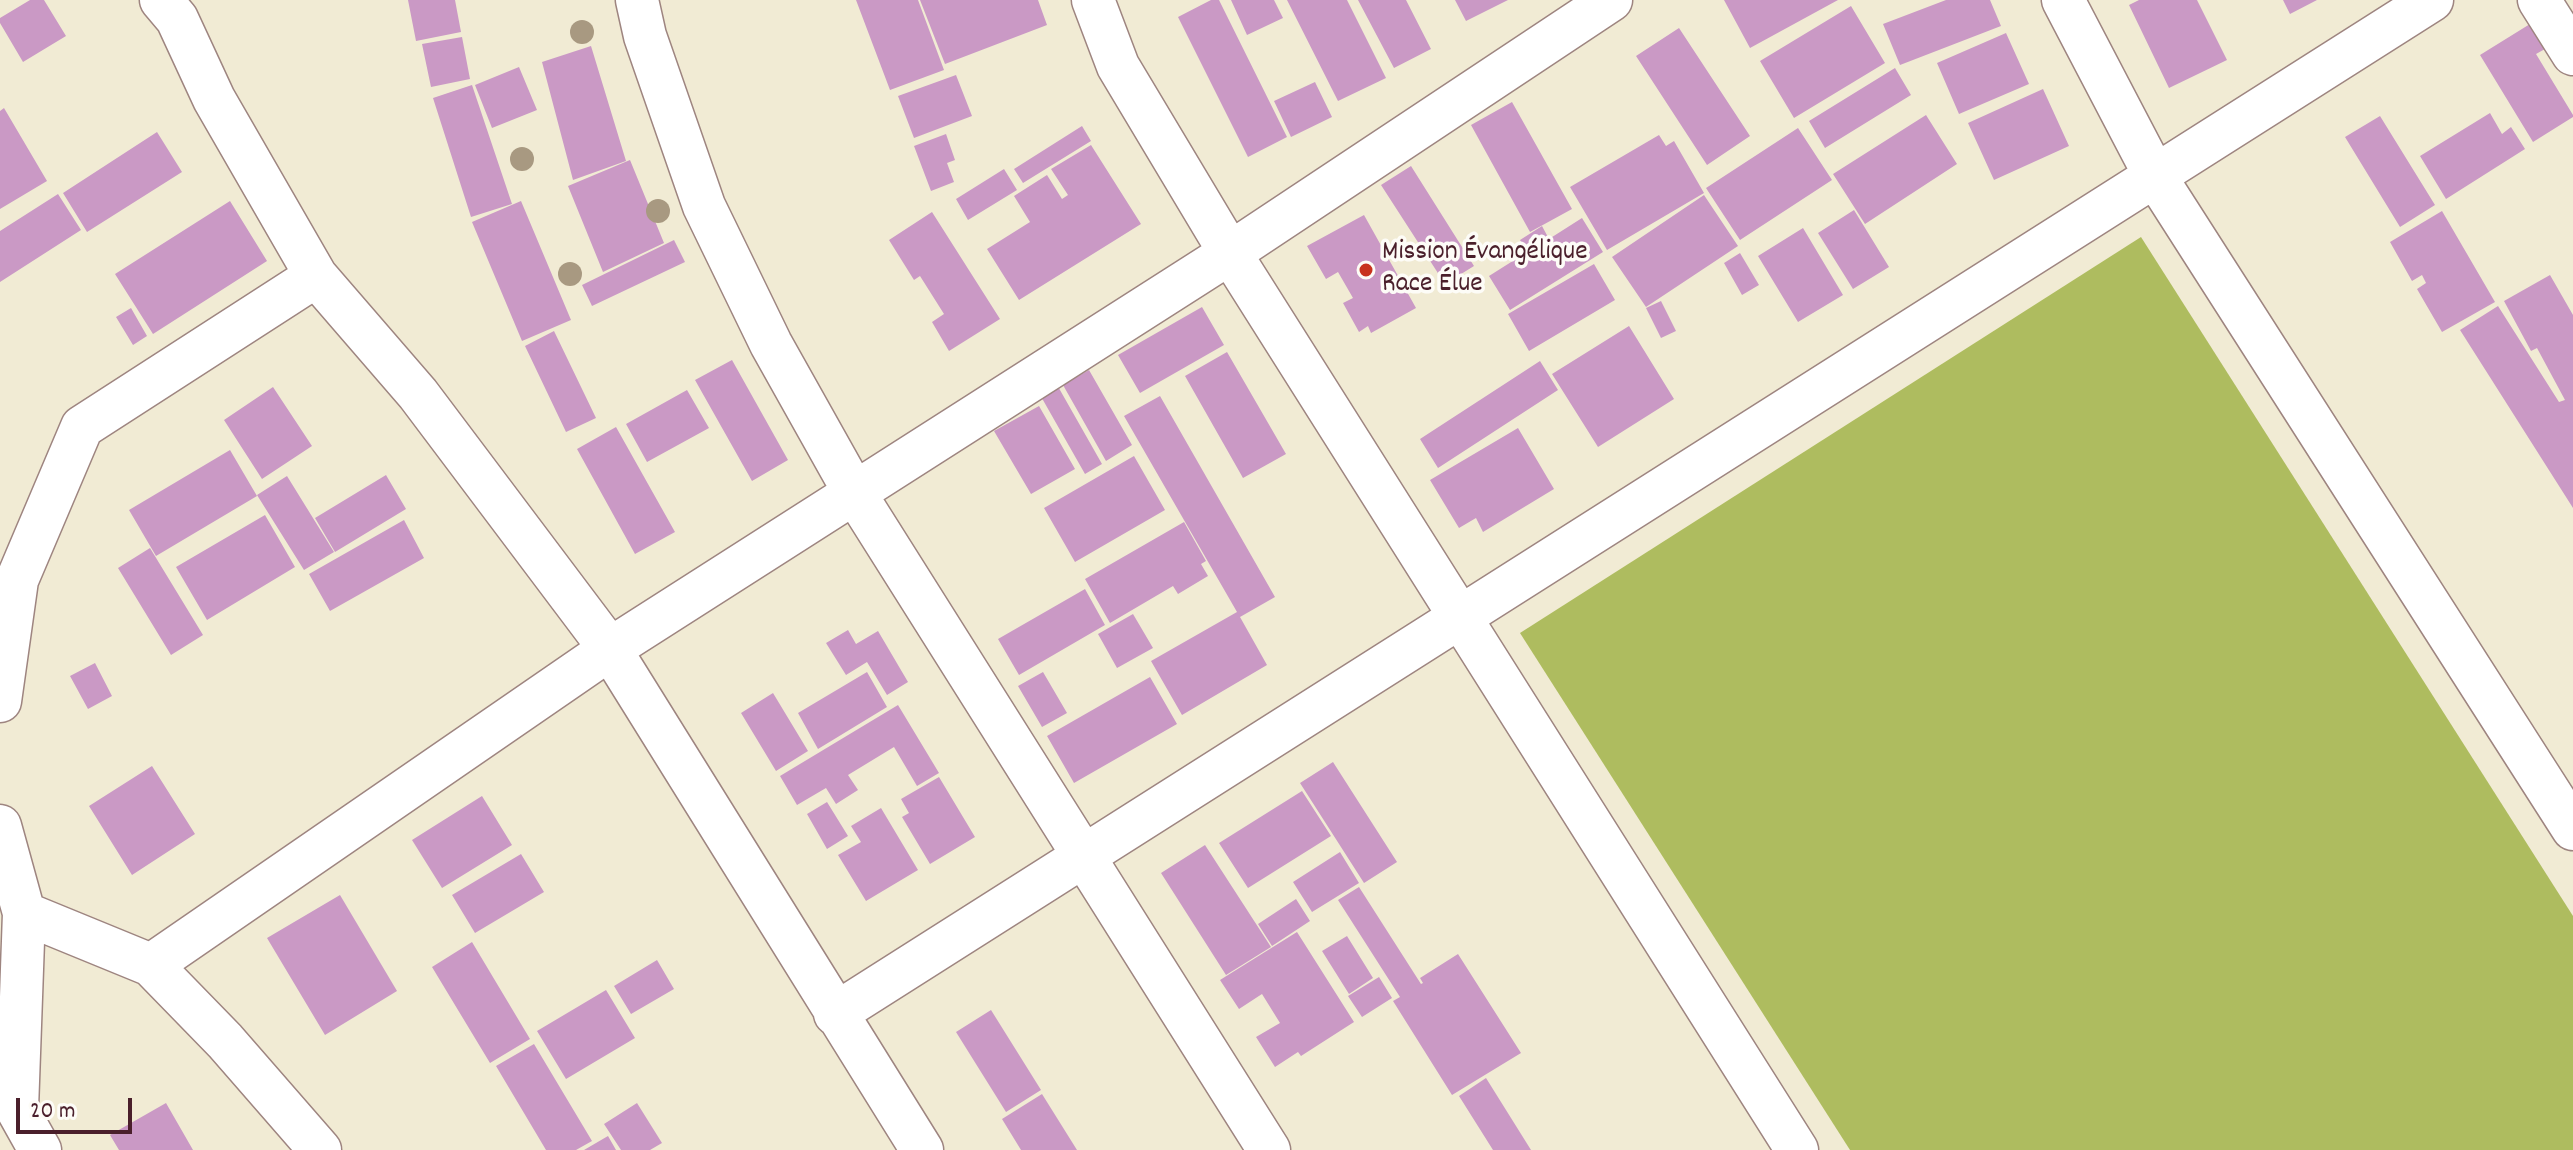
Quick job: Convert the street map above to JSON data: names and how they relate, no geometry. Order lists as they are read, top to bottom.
{
  "places": ["Mission Évangélique Race Élue"],
  "scale_bar": "20 m"
}
